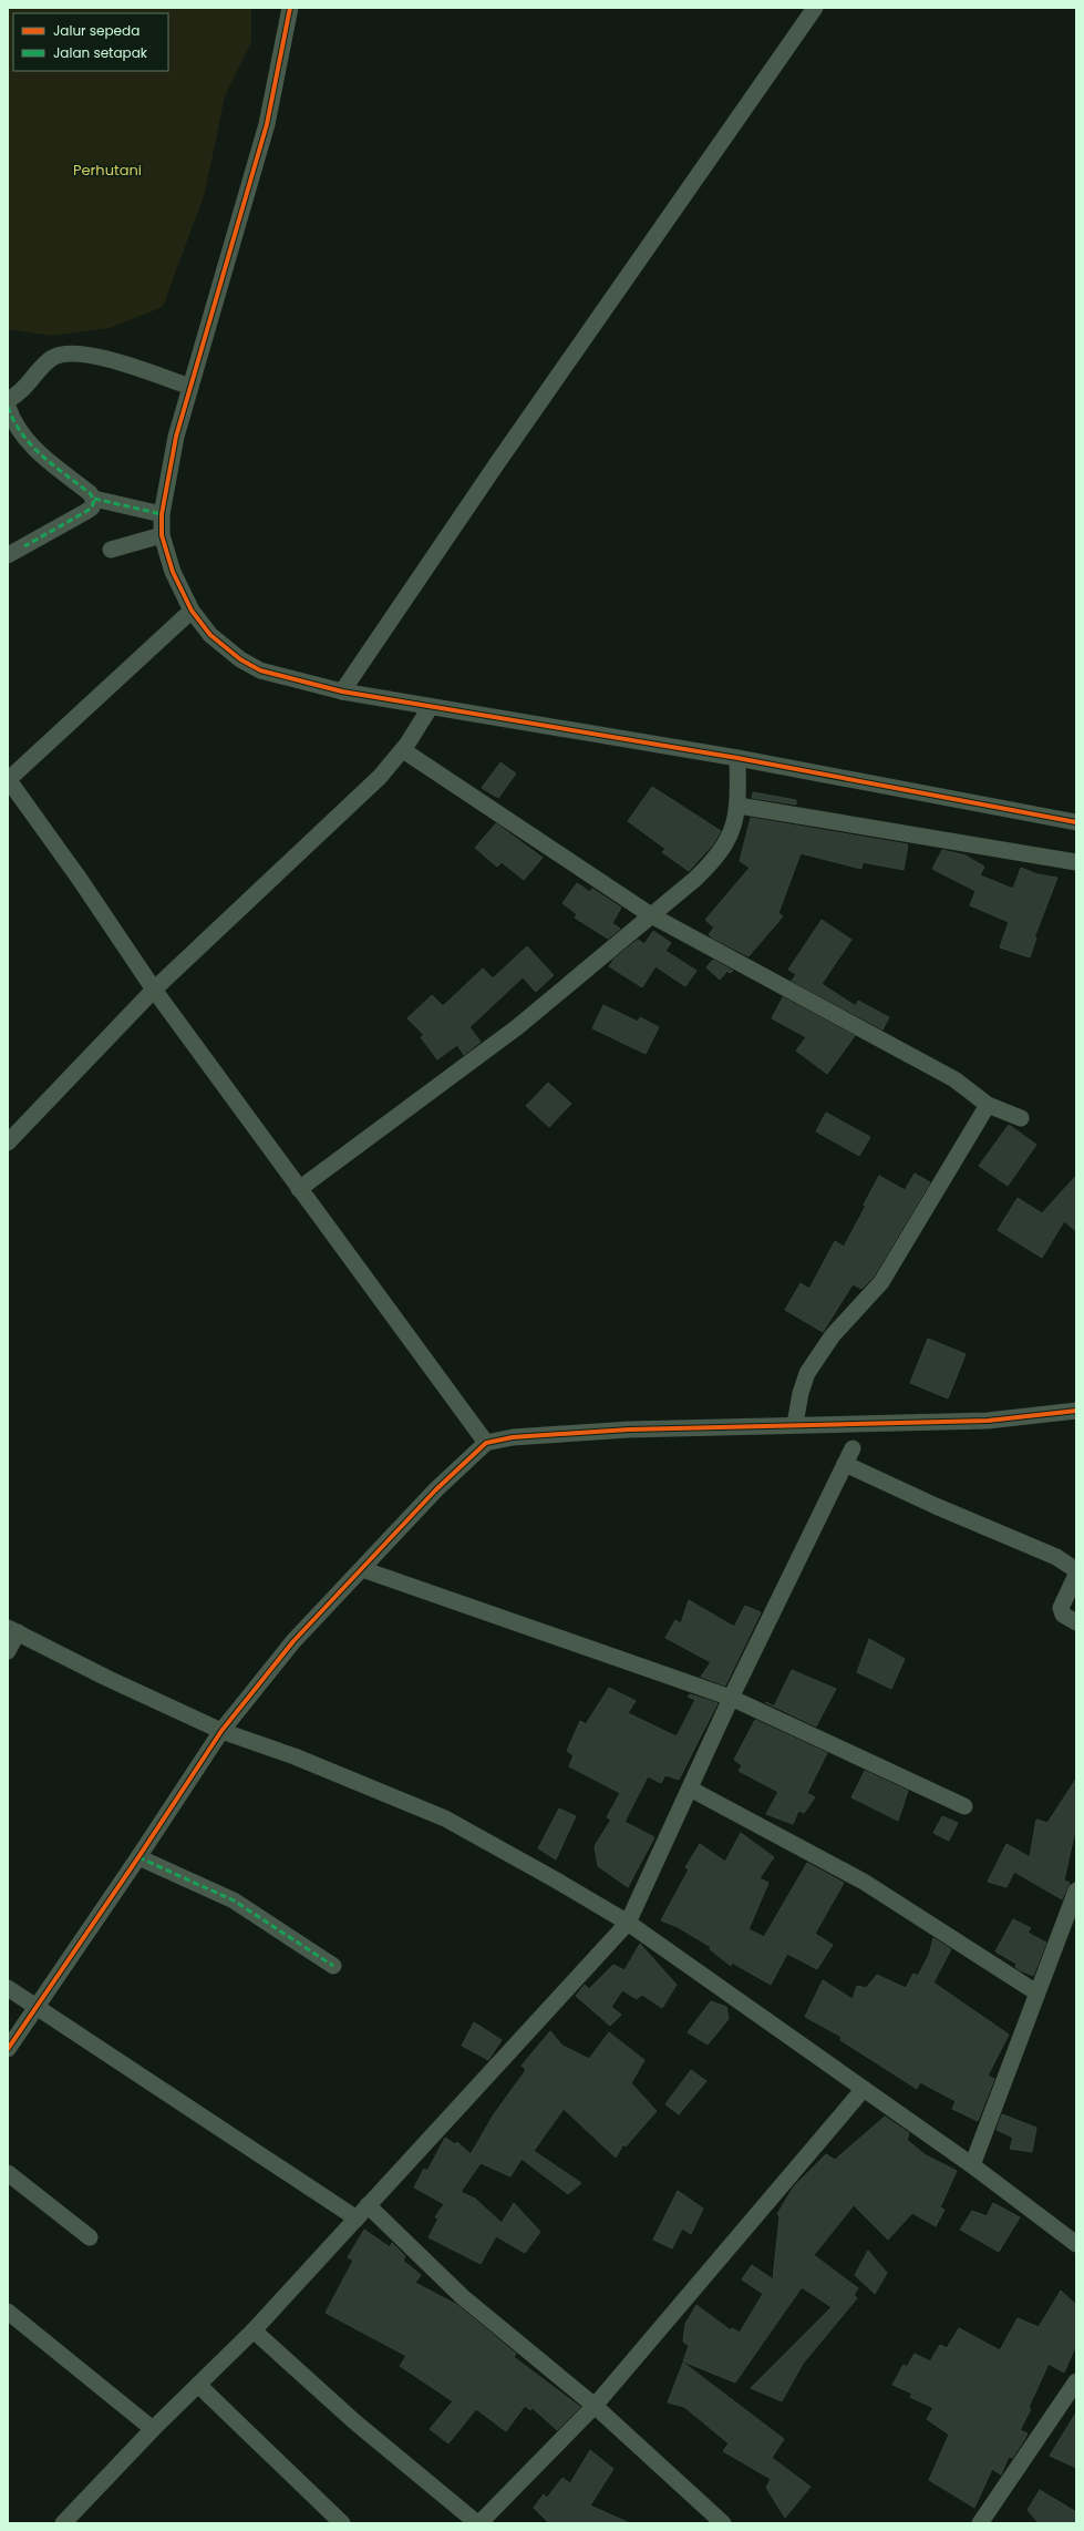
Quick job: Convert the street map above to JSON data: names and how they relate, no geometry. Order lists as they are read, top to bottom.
{
  "parks": ["Perhutani"],
  "legend": ["Jalur sepeda", "Jalan setapak"]
}
